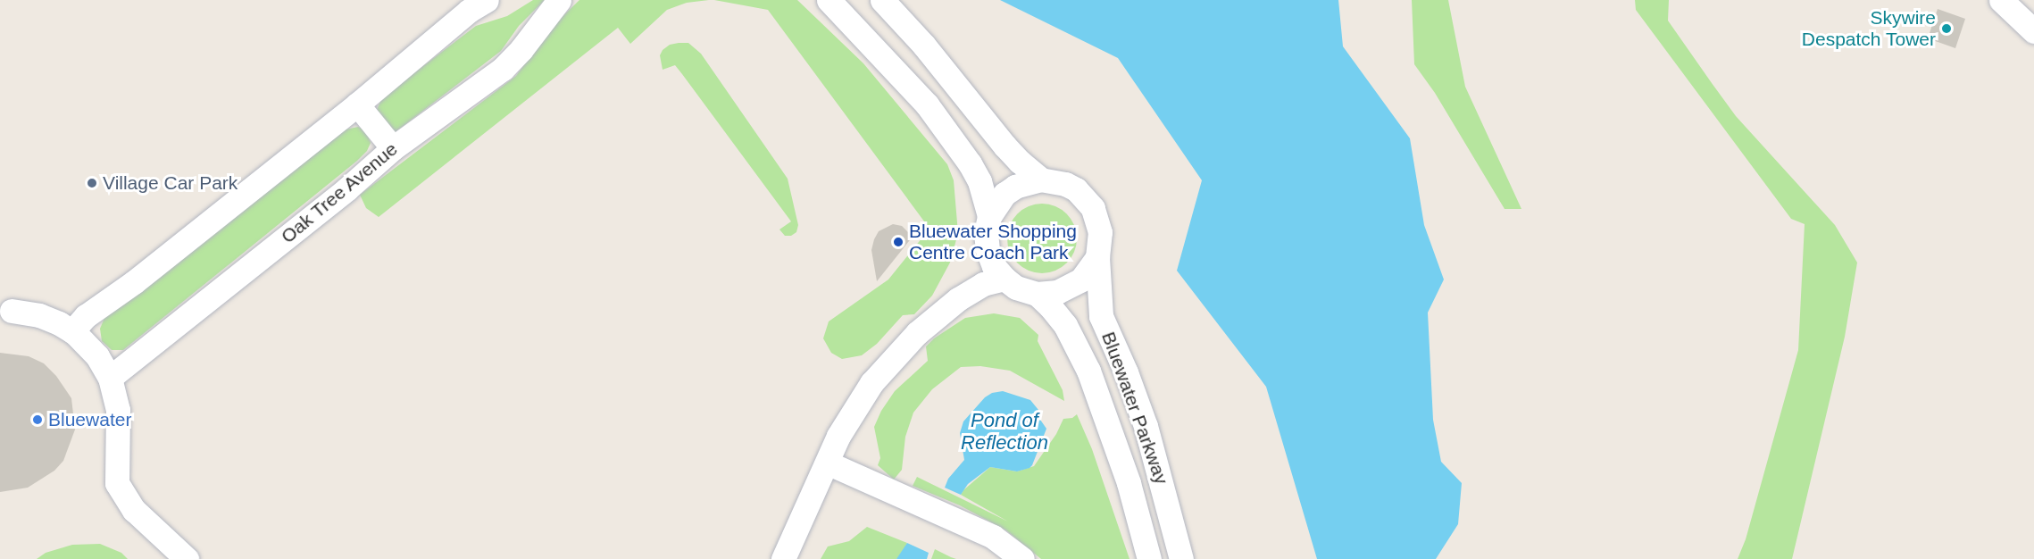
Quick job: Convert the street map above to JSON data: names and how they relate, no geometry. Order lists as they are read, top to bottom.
{
  "streets": {
    "street": ["Oak Tree Avenue", "Bluewater Parkway"]
  },
  "water": ["Pond of Reflection"],
  "places": [
    "Skywire Despatch Tower",
    "Village Car Park",
    "Bluewater Shopping Centre Coach Park",
    "Bluewater"
  ]
}
